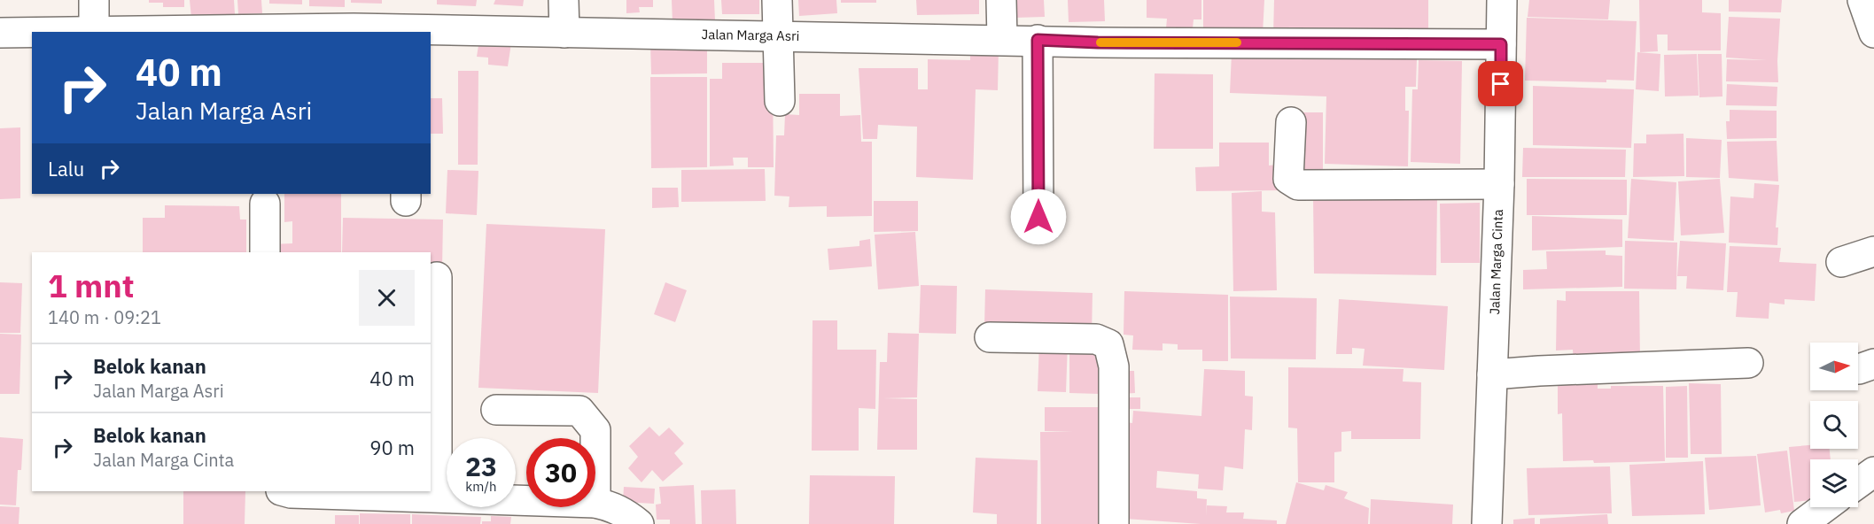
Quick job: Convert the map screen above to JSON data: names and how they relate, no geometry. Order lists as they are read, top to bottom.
{
  "streets": {
    "street": ["Jalan Marga Asri", "Jalan Marga Cinta"]
  },
  "crossings": [
    ["Jalan Marga Asri", "Jalan Marga Cinta"]
  ],
  "north": "right",
  "page": {
    "turn": ["40 m", "Jalan Marga Asri"],
    "then": "Lalu",
    "heading": ["1 mnt", "140 m · 09:21"],
    "list": [
      {
        "name": "Belok kanan",
        "note": "Jalan Marga Asri",
        "value": "40 m"
      },
      {
        "name": "Belok kanan",
        "note": "Jalan Marga Cinta",
        "value": "90 m"
      }
    ],
    "speed": "23 km/h",
    "limit": "30"
  }
}
